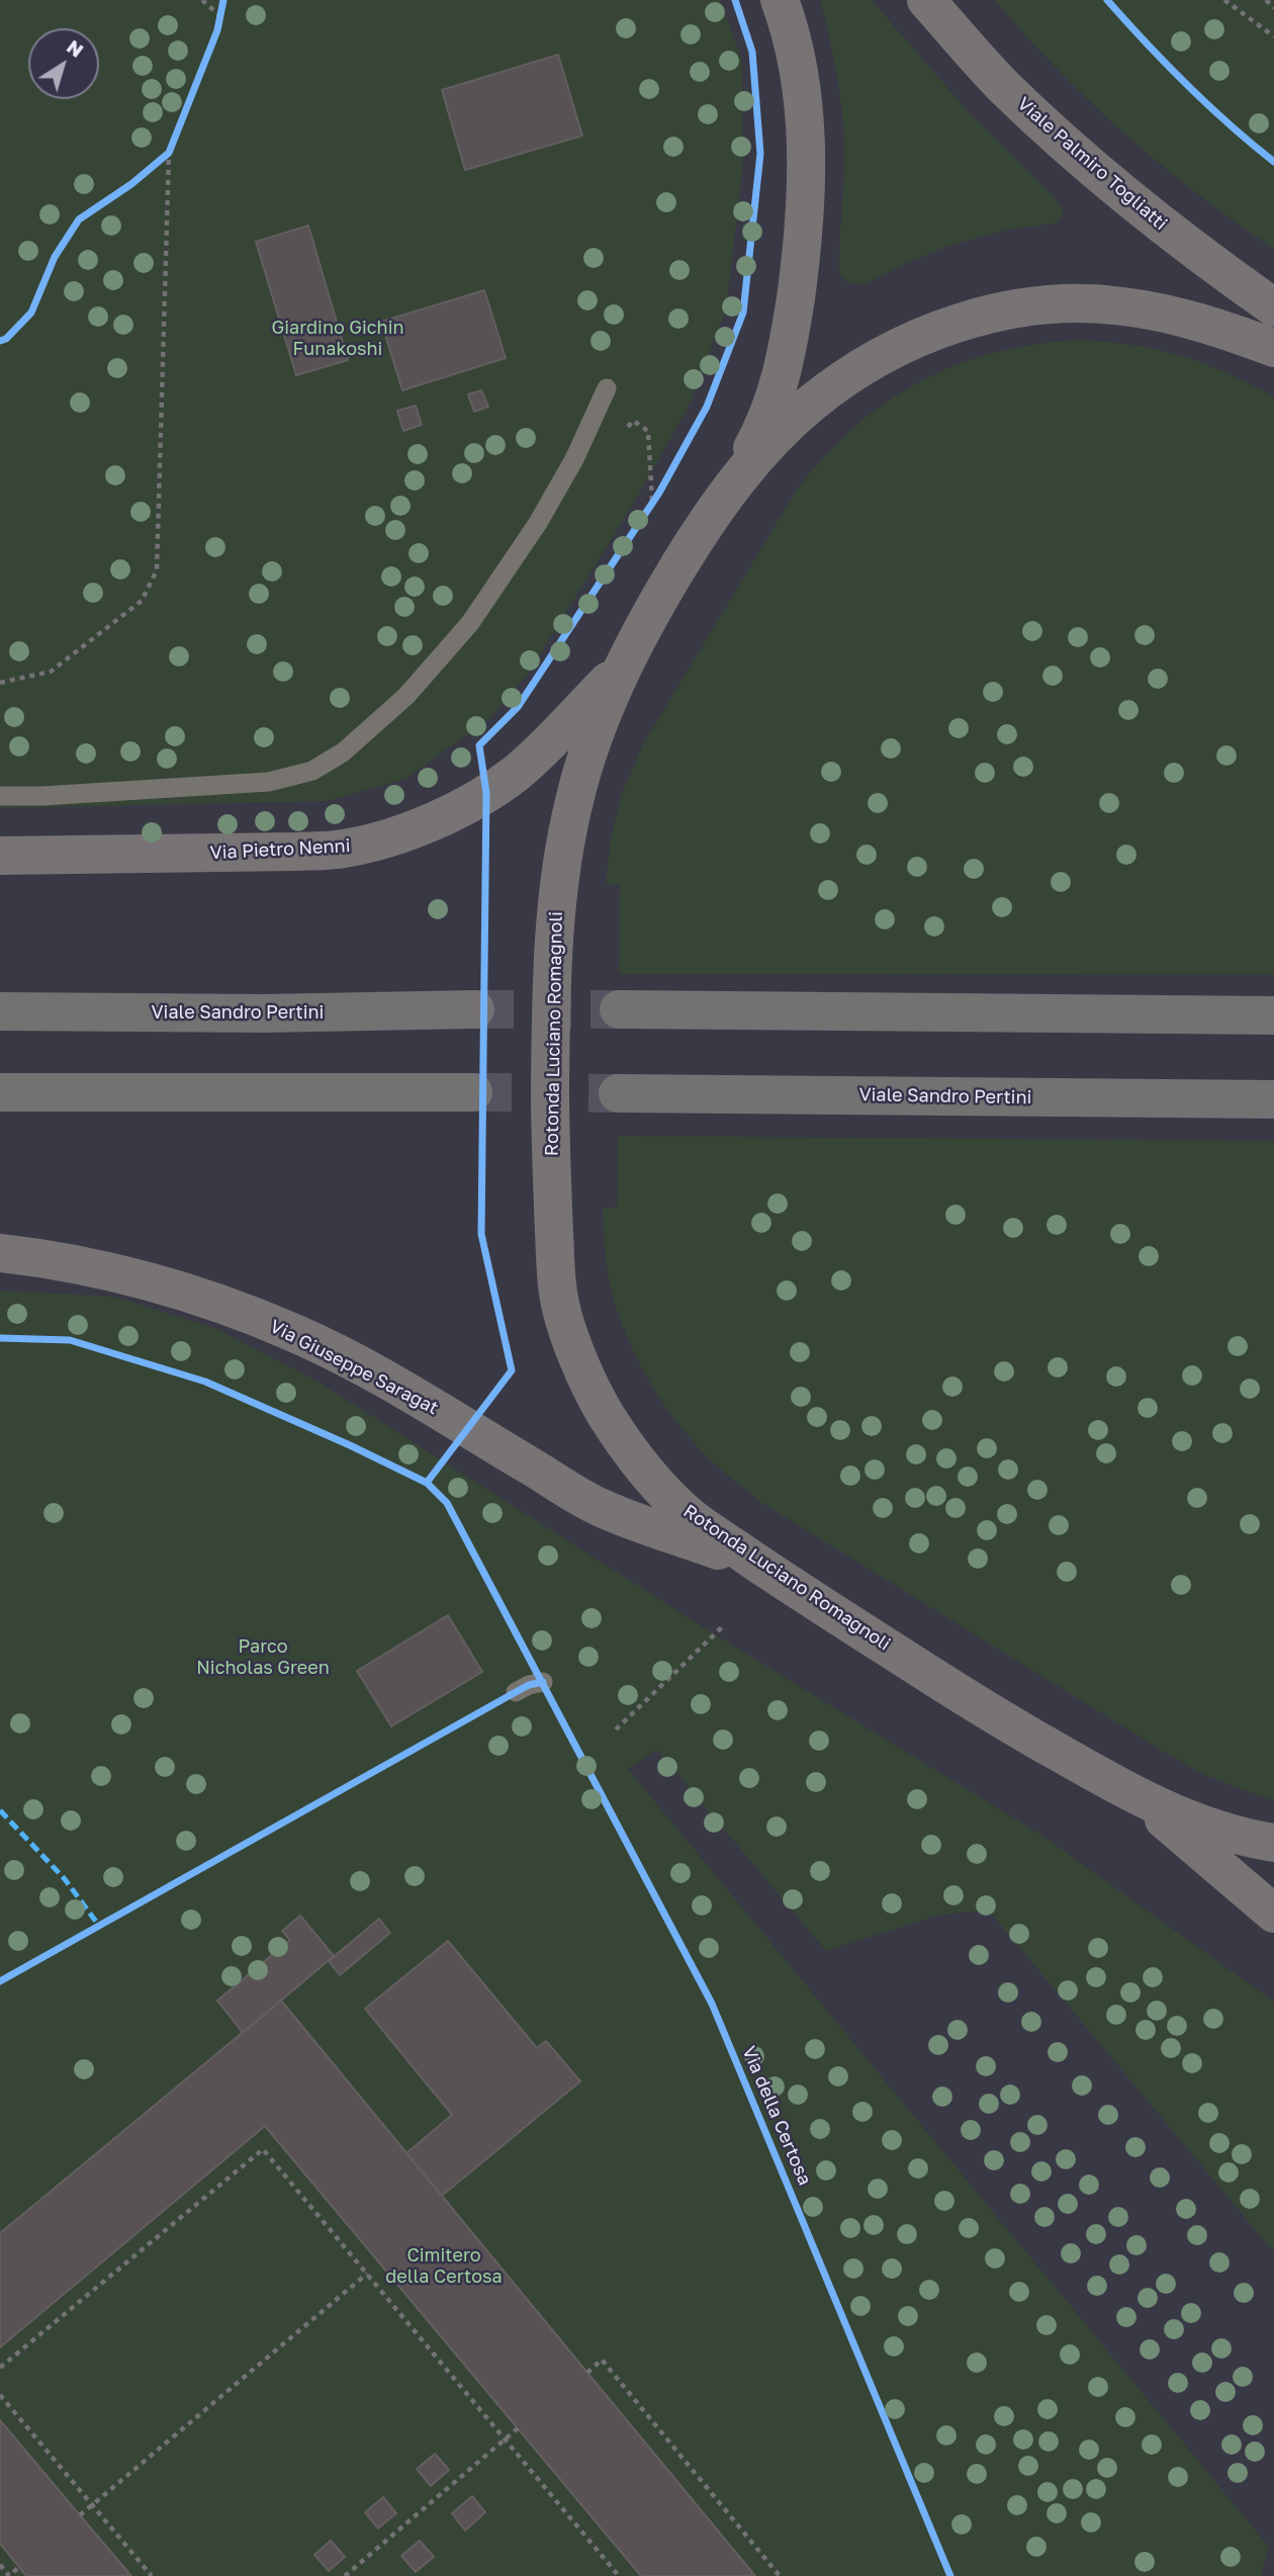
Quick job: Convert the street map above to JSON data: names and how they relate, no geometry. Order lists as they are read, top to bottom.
{
  "streets": {
    "highway": ["Viale Sandro Pertini"],
    "main road": [
      "Viale Palmiro Togliatti",
      "Via Pietro Nenni",
      "Rotonda Luciano Romagnoli",
      "Via Giuseppe Saragat"
    ],
    "cycle path": ["Via della Certosa"]
  },
  "crossings": [
    ["Via Pietro Nenni", "Rotonda Luciano Romagnoli"],
    ["Rotonda Luciano Romagnoli", "Via Giuseppe Saragat"]
  ],
  "parks": ["Giardino Gichin Funakoshi", "Parco Nicholas Green", "Cimitero della Certosa"],
  "north": "top right"
}
